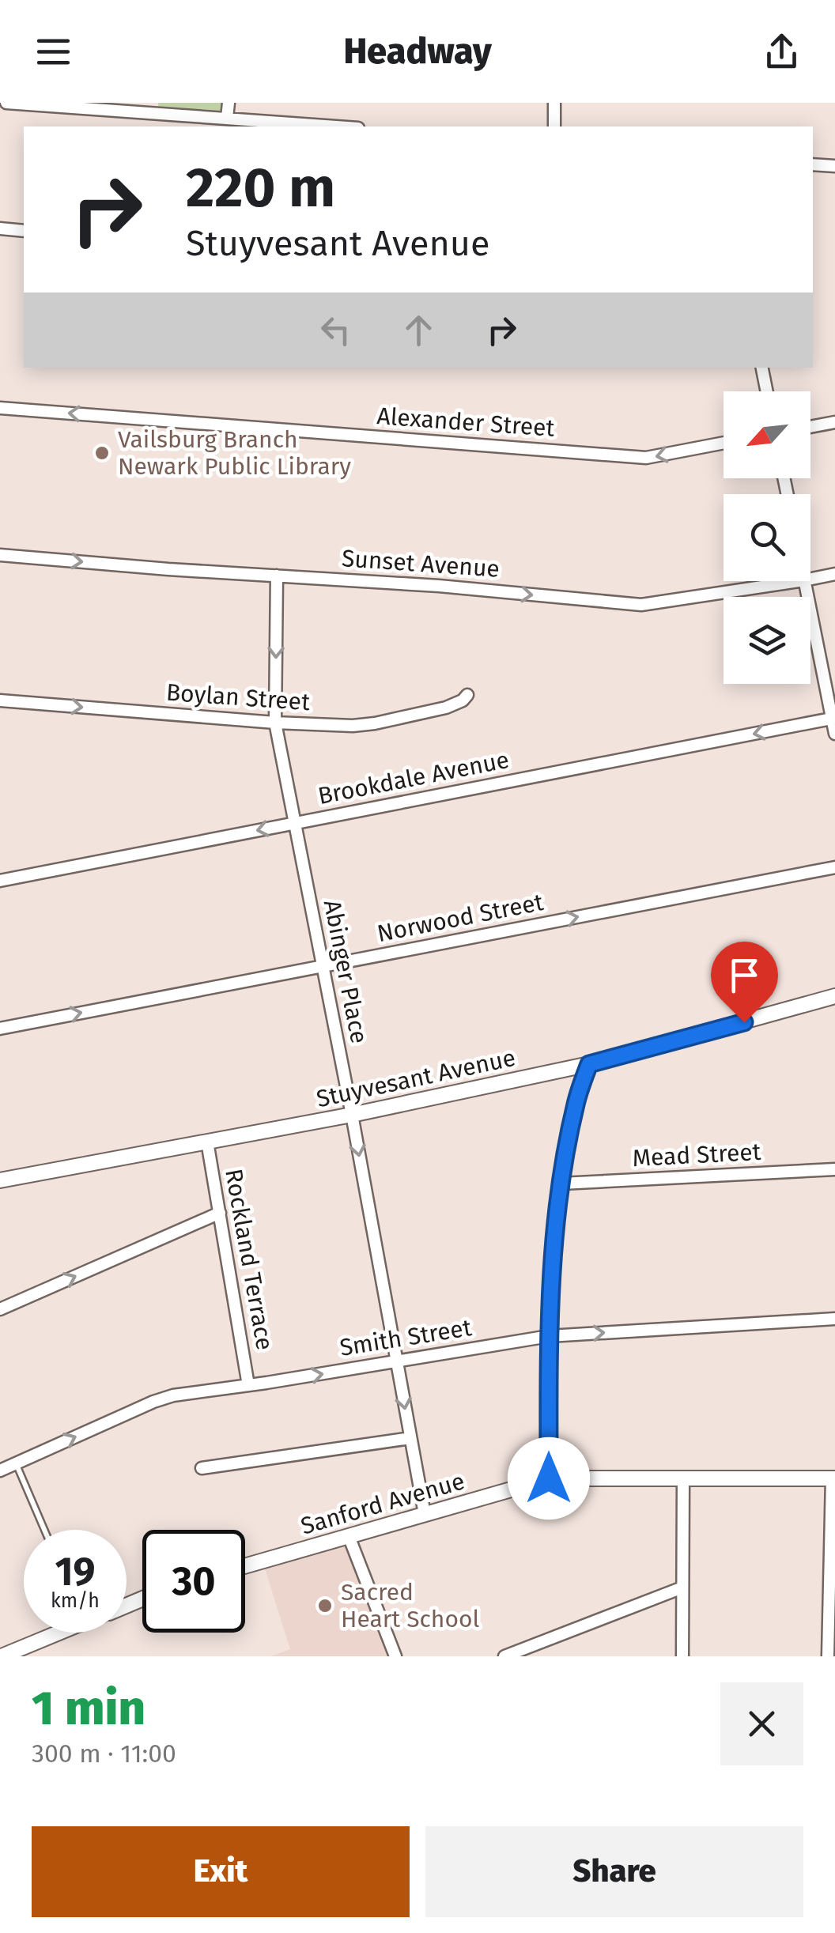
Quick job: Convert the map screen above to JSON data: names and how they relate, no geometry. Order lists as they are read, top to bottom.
{
  "streets": {
    "main road": ["Stuyvesant Avenue", "Sanford Avenue"],
    "street": [
      "Alexander Street",
      "Sunset Avenue",
      "Boylan Street",
      "Brookdale Avenue",
      "Norwood Street",
      "Abinger Place",
      "Mead Street",
      "Rockland Terrace",
      "Smith Street"
    ]
  },
  "crossings": [
    ["Sunset Avenue", "Abinger Place"],
    ["Boylan Street", "Abinger Place"],
    ["Brookdale Avenue", "Abinger Place"],
    ["Norwood Street", "Abinger Place"],
    ["Abinger Place", "Stuyvesant Avenue"],
    ["Abinger Place", "Smith Street"],
    ["Abinger Place", "Sanford Avenue"],
    ["Stuyvesant Avenue", "Rockland Terrace"],
    ["Rockland Terrace", "Smith Street"]
  ],
  "one_way": [
    "Alexander Street",
    "Sunset Avenue",
    "Boylan Street",
    "Brookdale Avenue",
    "Norwood Street",
    "Abinger Place"
  ],
  "places": ["Vailsburg Branch Newark Public Library", "Sacred Heart School"],
  "north": "bottom left",
  "page": {
    "header": "Headway",
    "turn": ["220 m", "Stuyvesant Avenue"],
    "speed": "19 km/h",
    "limit": "30",
    "heading": ["1 min", "300 m · 11:00"],
    "buttons": ["Exit", "Share"]
  }
}
